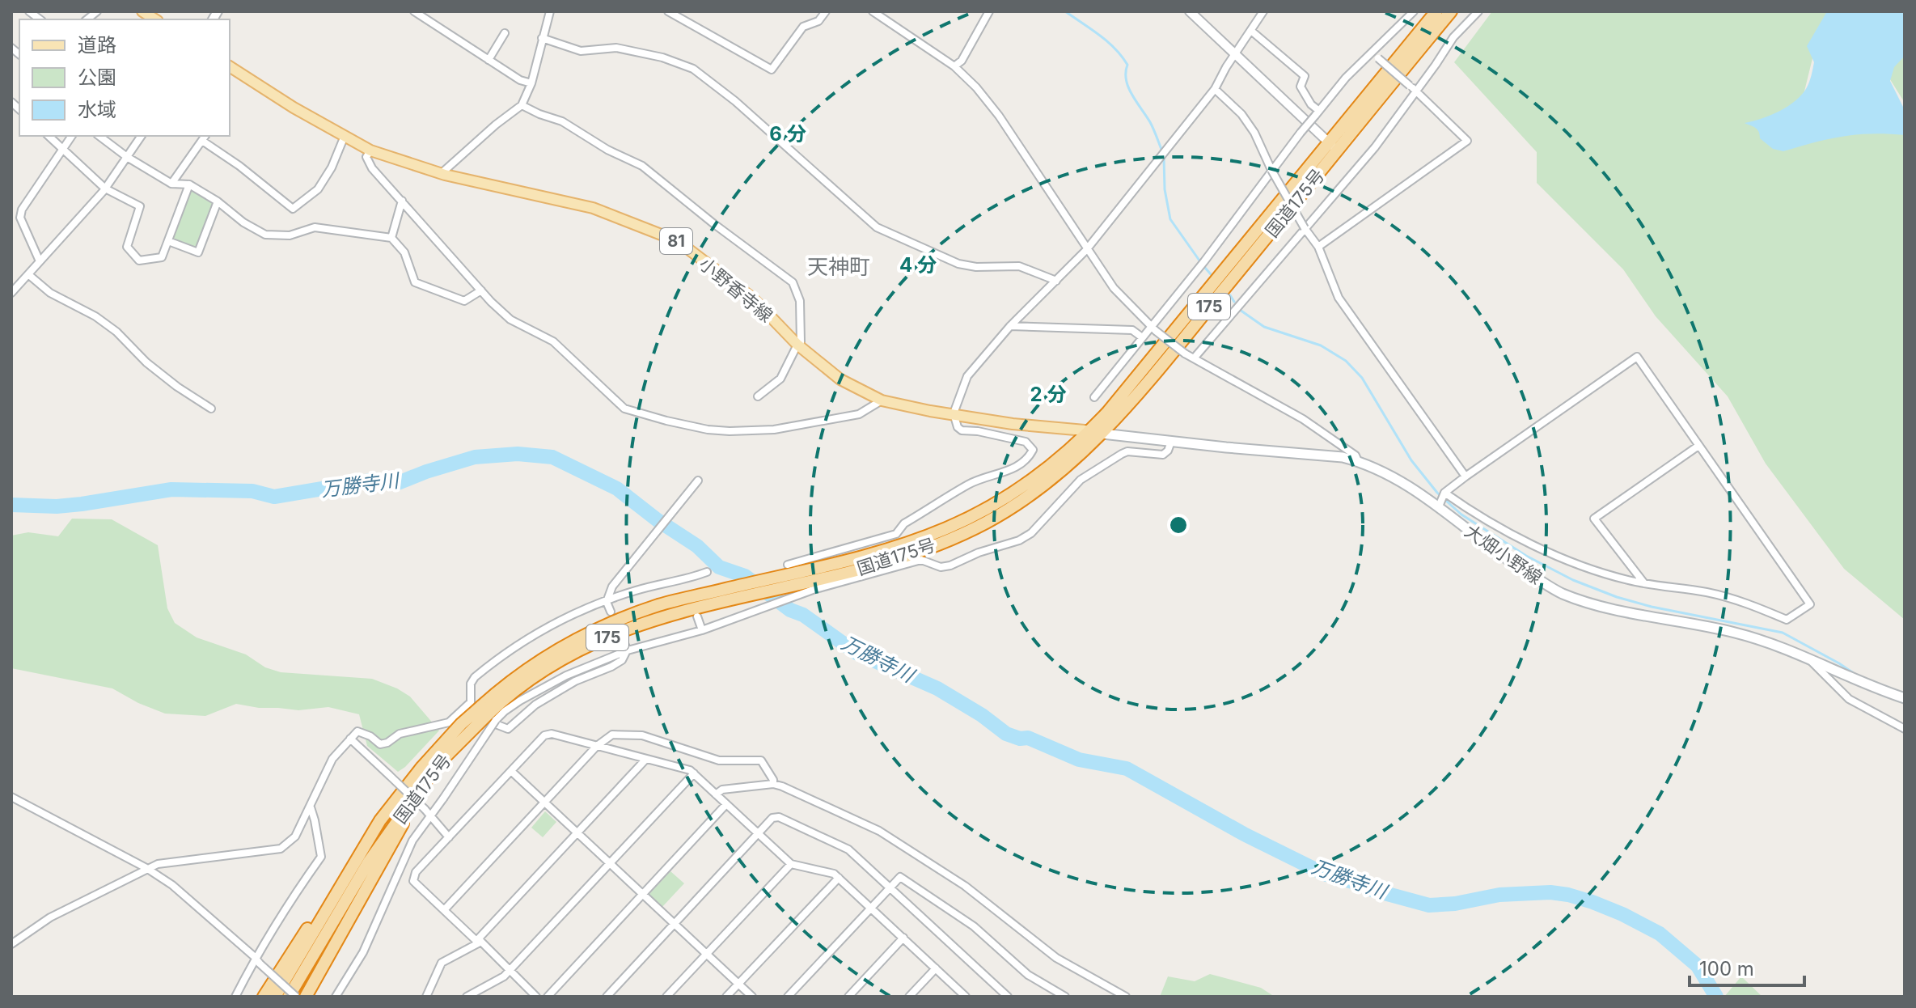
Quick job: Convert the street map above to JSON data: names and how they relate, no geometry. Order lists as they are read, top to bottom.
{
  "streets": {
    "highway": ["国道175号", "175"],
    "main road": ["81", "小野香寺線", "大畑小野線"]
  },
  "crossings": [
    ["国道175号", "小野香寺線"],
    ["国道175号", "大畑小野線"],
    ["小野香寺線", "大畑小野線"]
  ],
  "districts": ["天神町"],
  "water": ["万勝寺川"],
  "legend": ["道路", "公園", "水域"],
  "scale_bar": "100 m",
  "rings": ["6 分", "4 分", "2 分"]
}
